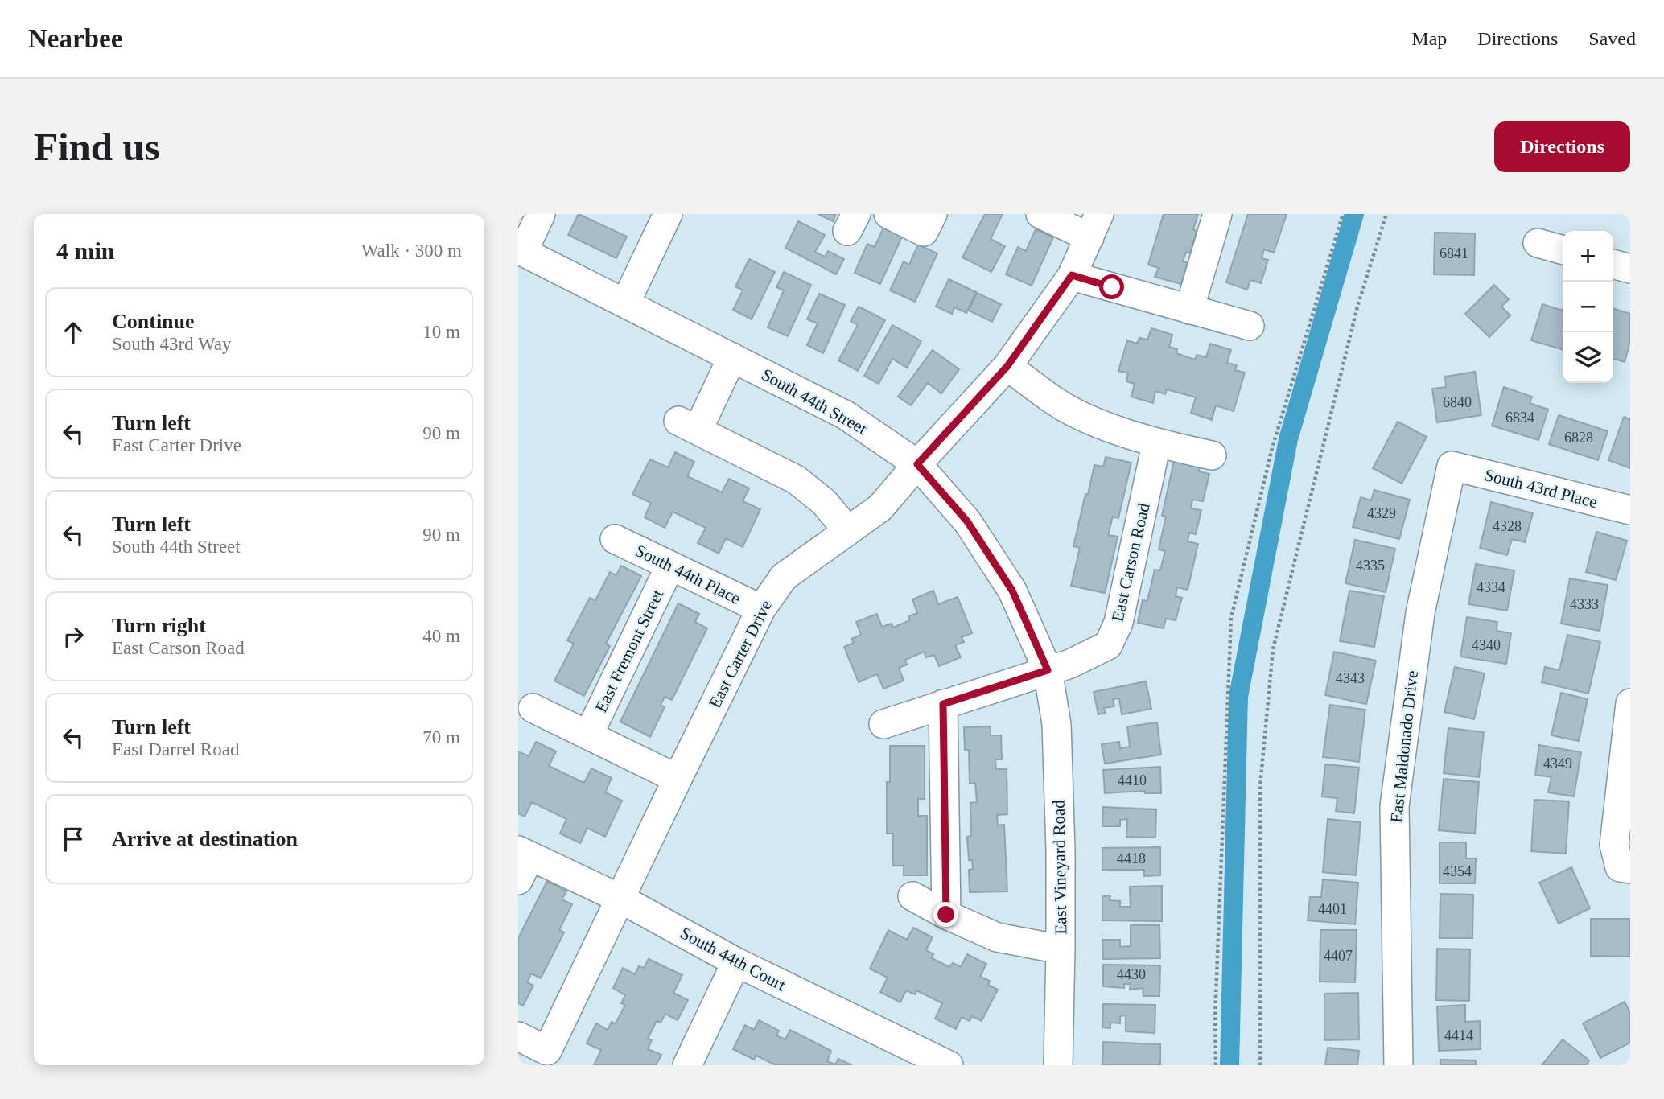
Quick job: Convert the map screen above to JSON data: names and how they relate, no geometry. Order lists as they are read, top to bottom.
{
  "streets": {
    "street": [
      "South 44th Street",
      "South 43rd Place",
      "East Carson Road",
      "South 44th Place",
      "East Fremont Street",
      "East Carter Drive",
      "East Maldonado Drive",
      "East Vineyard Road",
      "South 44th Court"
    ]
  },
  "crossings": [
    ["South 44th Street", "East Carson Road"],
    ["South 44th Street", "East Carter Drive"],
    ["South 44th Street", "East Vineyard Road"],
    ["South 43rd Place", "East Maldonado Drive"],
    ["East Carson Road", "East Vineyard Road"],
    ["South 44th Place", "East Fremont Street"],
    ["South 44th Place", "East Carter Drive"],
    ["East Carter Drive", "South 44th Court"]
  ],
  "house_numbers": [
    "6841",
    "6840",
    "6834",
    "6828",
    "4329",
    "4328",
    "4335",
    "4334",
    "4333",
    "4340",
    "4343",
    "4349",
    "4410",
    "4418",
    "4354",
    "4401",
    "4407",
    "4430",
    "4414"
  ],
  "page": {
    "header": "Nearbee",
    "nav": ["Map", "Directions", "Saved"],
    "buttons": "Directions",
    "title": "Find us",
    "heading": ["4 min", "Walk · 300 m"],
    "map_buttons": ["+", "−"],
    "list": [
      ["Continue", "South 43rd Way", "10 m"],
      ["Turn left", "East Carter Drive", "90 m"],
      ["Turn left", "South 44th Street", "90 m"],
      ["Turn right", "East Carson Road", "40 m"],
      ["Turn left", "East Darrel Road", "70 m"],
      "Arrive at destination"
    ]
  }
}
